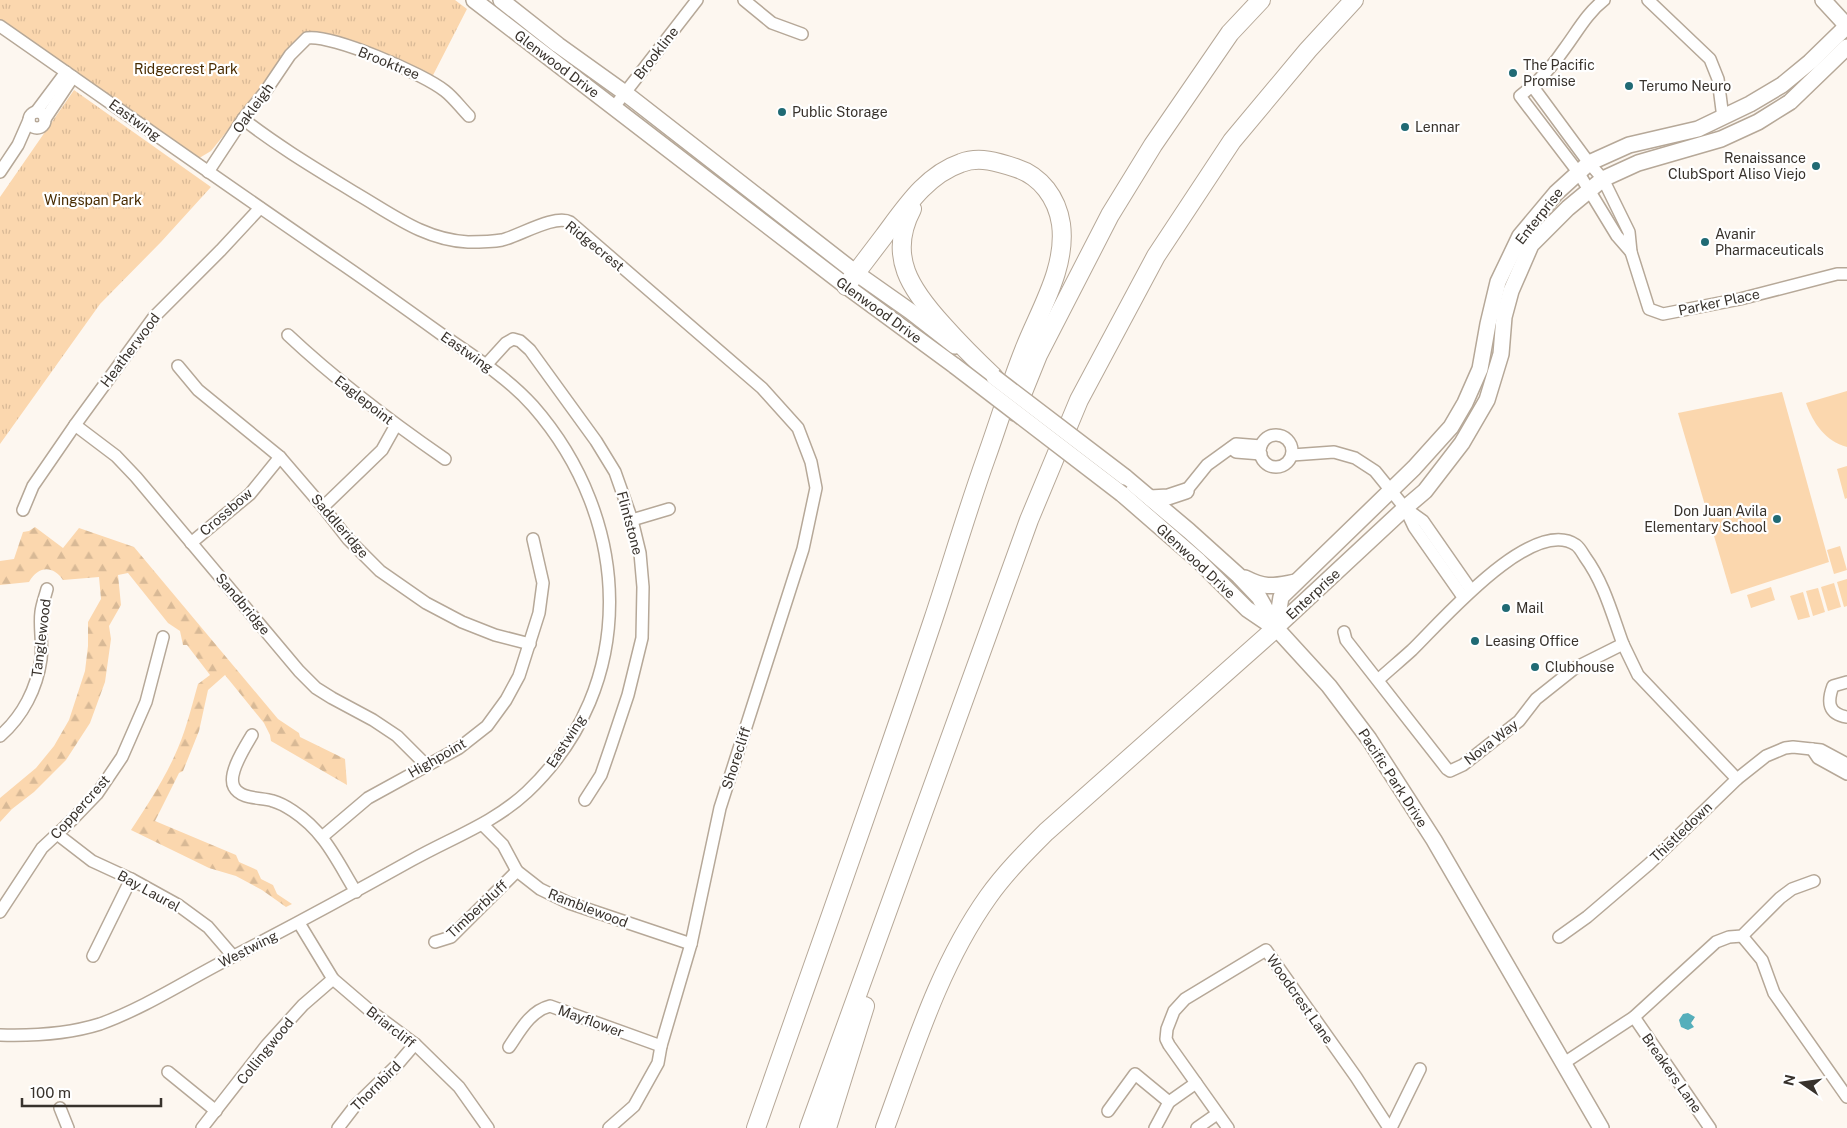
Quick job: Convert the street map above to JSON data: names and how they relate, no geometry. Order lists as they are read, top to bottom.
{
  "streets": {
    "main road": ["Glenwood Drive", "Enterprise", "Pacific Park Drive"],
    "street": [
      "Brookline",
      "Brooktree",
      "Oakleigh",
      "Eastwing",
      "Ridgecrest",
      "Parker Place",
      "Heatherwood",
      "Eaglepoint",
      "Crossbow",
      "Flintstone",
      "Saddleridge",
      "Sandbridge",
      "Tanglewood",
      "Nova Way",
      "Highpoint",
      "Shorecliff",
      "Coppercrest",
      "Thistledown",
      "Bay Laurel",
      "Ramblewood",
      "Timberbluff",
      "Westwing",
      "Woodcrest Lane",
      "Mayflower",
      "Briarcliff",
      "Collingwood",
      "Breakers Lane",
      "Thornbird"
    ]
  },
  "crossings": [
    ["Brookline", "Glenwood Drive"],
    ["Brooktree", "Oakleigh"],
    ["Glenwood Drive", "Enterprise"],
    ["Glenwood Drive", "Pacific Park Drive"],
    ["Oakleigh", "Eastwing"],
    ["Oakleigh", "Ridgecrest"],
    ["Eastwing", "Heatherwood"],
    ["Eastwing", "Flintstone"],
    ["Eastwing", "Ramblewood"],
    ["Eastwing", "Westwing"],
    ["Enterprise", "Parker Place"],
    ["Enterprise", "Pacific Park Drive"],
    ["Ridgecrest", "Shorecliff"],
    ["Heatherwood", "Sandbridge"],
    ["Crossbow", "Saddleridge"],
    ["Crossbow", "Sandbridge"],
    ["Saddleridge", "Highpoint"],
    ["Sandbridge", "Highpoint"],
    ["Shorecliff", "Ramblewood"],
    ["Shorecliff", "Mayflower"],
    ["Coppercrest", "Bay Laurel"],
    ["Bay Laurel", "Westwing"],
    ["Ramblewood", "Timberbluff"],
    ["Ramblewood", "Westwing"],
    ["Westwing", "Briarcliff"],
    ["Briarcliff", "Collingwood"],
    ["Briarcliff", "Thornbird"]
  ],
  "parks": ["Ridgecrest Park", "Wingspan Park"],
  "places": [
    "The Pacific Promise",
    "Terumo Neuro",
    "Public Storage",
    "Lennar",
    "Renaissance ClubSport Aliso Viejo",
    "Avanir Pharmaceuticals",
    "Don Juan Avila Elementary School",
    "Mail",
    "Leasing Office",
    "Clubhouse"
  ],
  "scale_bar": "100 m",
  "north": "left"
}
